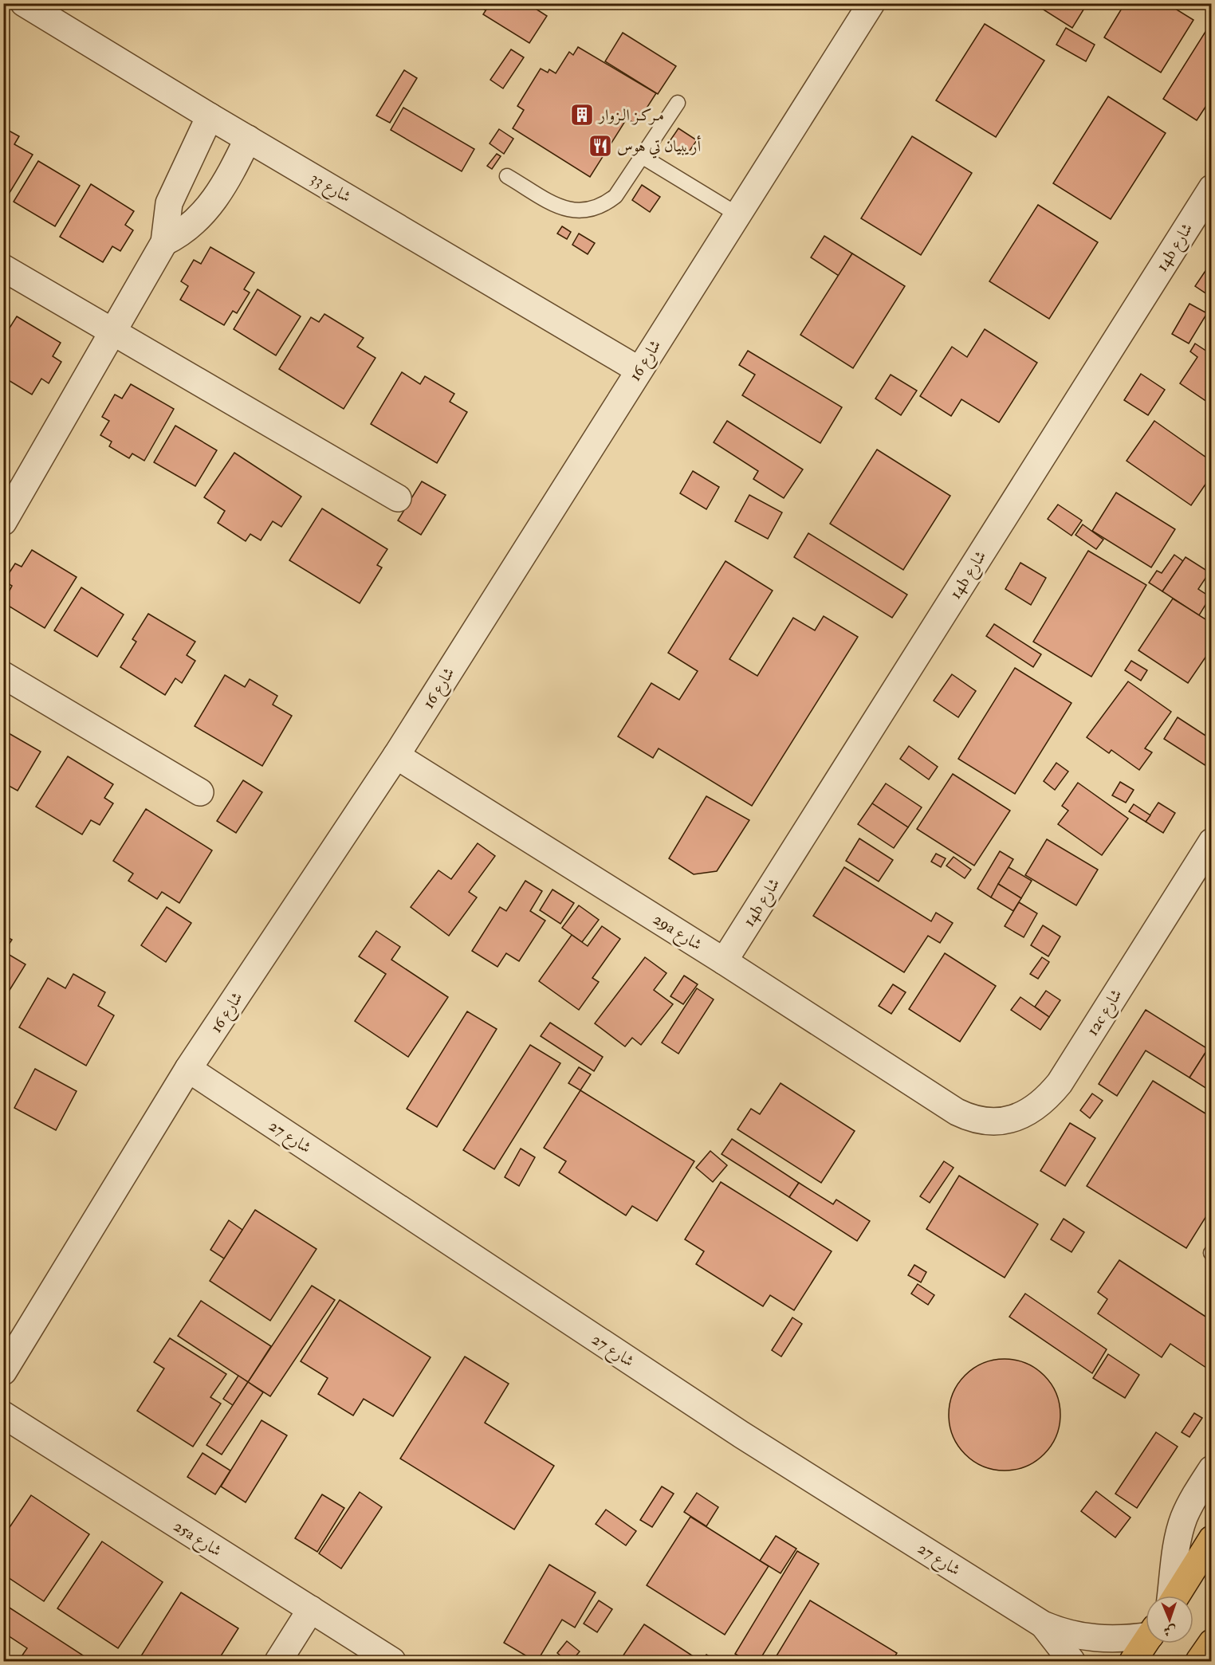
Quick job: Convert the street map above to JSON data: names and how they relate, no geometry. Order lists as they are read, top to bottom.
{
  "streets": {
    "street": [
      "شارع 33",
      "14b شارع",
      "شارع 16",
      "29a شارع",
      "12c شارع",
      "شارع 27",
      "25a شارع"
    ]
  },
  "crossings": [
    ["شارع 33", "شارع 16"],
    ["14b شارع", "29a شارع"],
    ["شارع 16", "29a شارع"],
    ["شارع 16", "شارع 27"],
    ["29a شارع", "12c شارع"]
  ],
  "places": {
    "building": ["مـركـز الـزوار"],
    "restaurant": ["أريبيان تي هوس"]
  },
  "north": "bottom"
}
